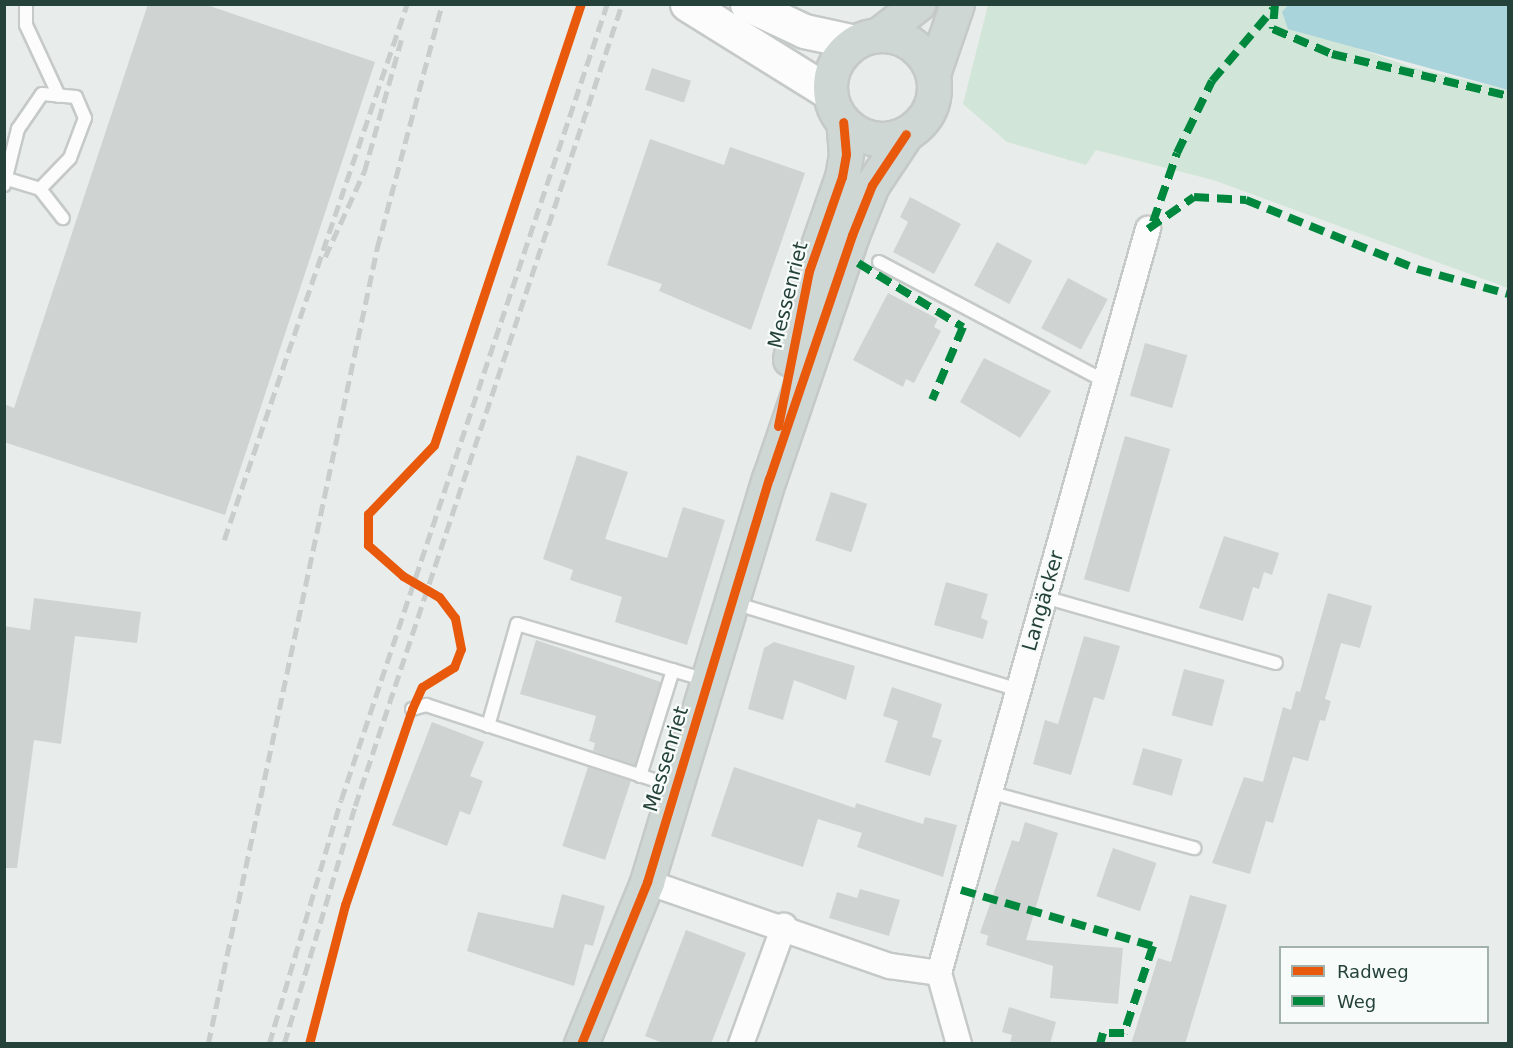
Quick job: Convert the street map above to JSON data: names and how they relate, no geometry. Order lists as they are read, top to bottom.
{
  "streets": {
    "main road": ["Messenriet"],
    "street": ["Langäcker"]
  },
  "legend": ["Radweg", "Weg"]
}
